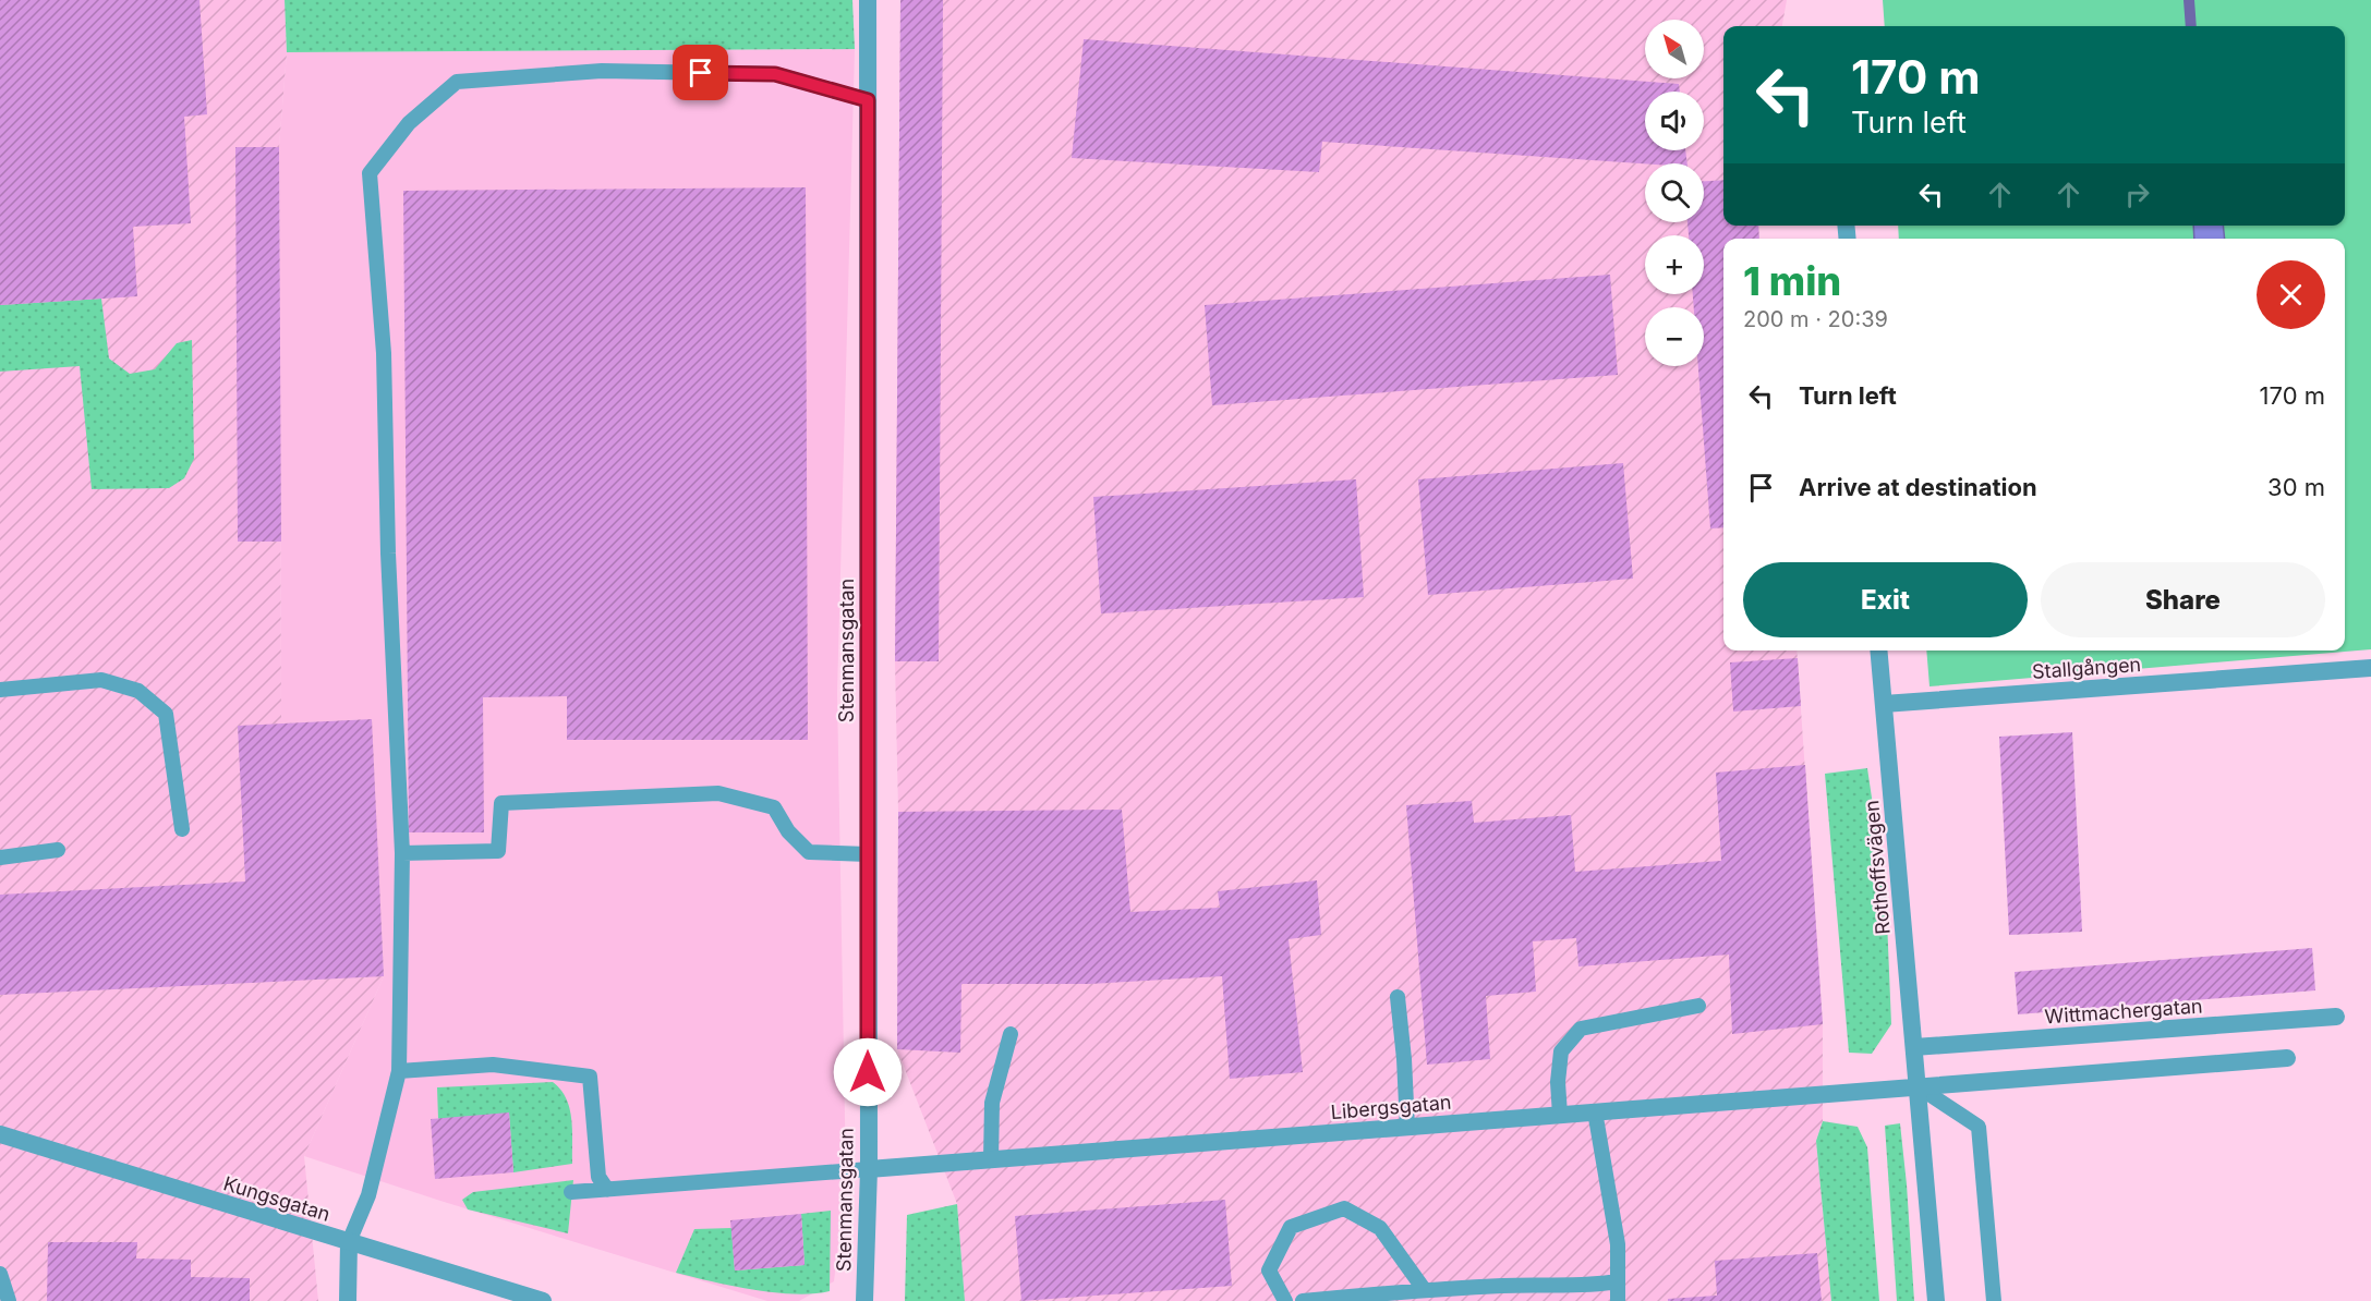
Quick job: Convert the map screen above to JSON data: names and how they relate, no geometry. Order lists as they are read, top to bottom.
{
  "streets": {
    "street": [
      "Stenmansgatan",
      "Stallgången",
      "Rothoffsvägen",
      "Wittmachergatan",
      "Libergsgatan",
      "Kungsgatan"
    ]
  },
  "crossings": [
    ["Stenmansgatan", "Libergsgatan"],
    ["Stallgången", "Rothoffsvägen"],
    ["Rothoffsvägen", "Wittmachergatan"],
    ["Rothoffsvägen", "Libergsgatan"]
  ],
  "north": "top left",
  "page": {
    "map_buttons": ["+", "−"],
    "turn": ["170 m", "Turn left"],
    "heading": ["1 min", "200 m · 20:39"],
    "list": [
      {
        "name": "Turn left",
        "value": "170 m"
      },
      {
        "name": "Arrive at destination",
        "value": "30 m"
      }
    ],
    "buttons": ["Exit", "Share"]
  }
}
